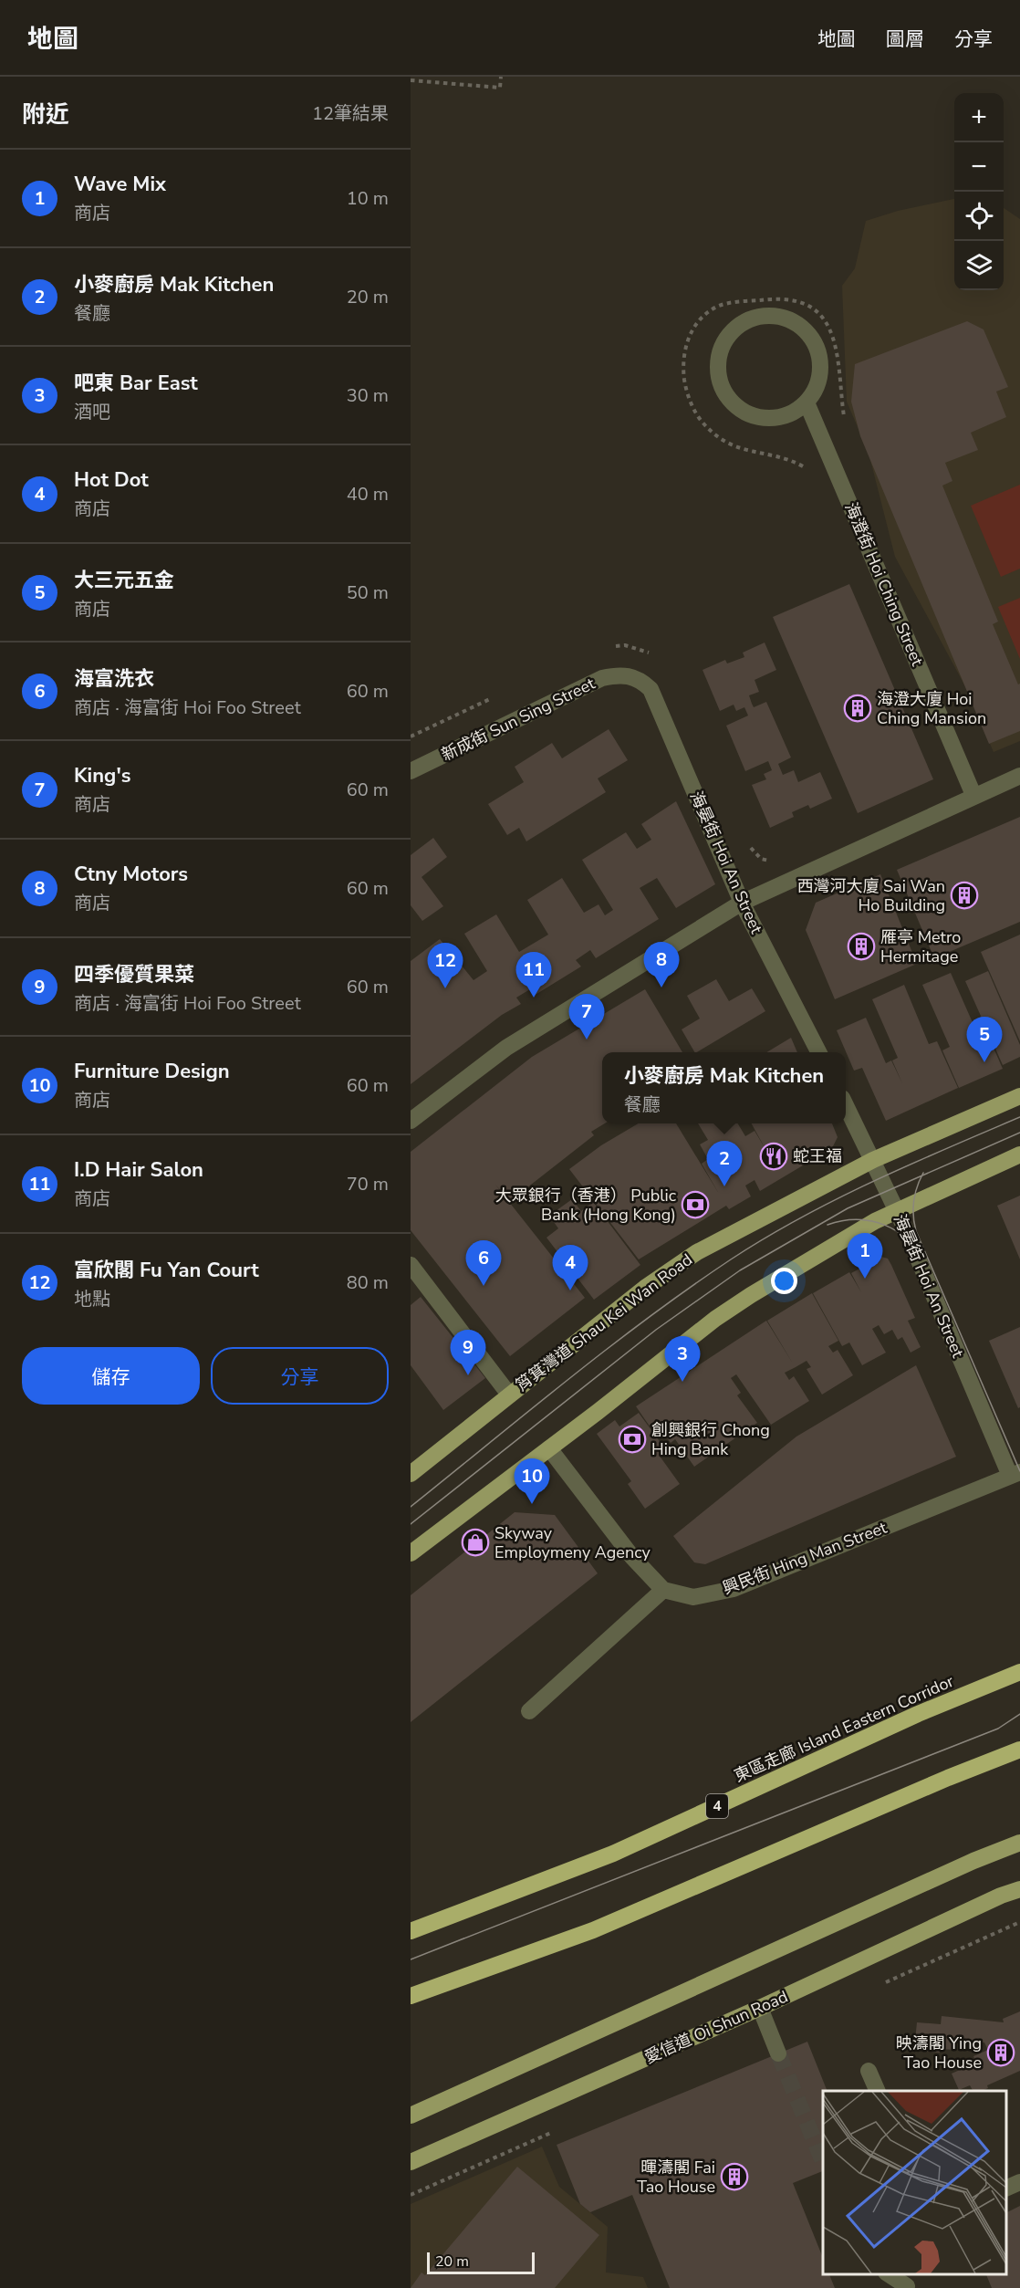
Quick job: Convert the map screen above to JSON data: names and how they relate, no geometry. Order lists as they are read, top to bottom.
{
  "streets": {
    "highway": ["東區走廊 Island Eastern Corridor", "4"],
    "main road": ["筲箕灣道 Shau Kei Wan Road", "愛信道 Oi Shun Road"],
    "street": [
      "海澄街 Hoi Ching Street",
      "新成街 Sun Sing Street",
      "海晏街 Hoi An Street",
      "興民街 Hing Man Street"
    ]
  },
  "crossings": [
    ["新成街 Sun Sing Street", "海晏街 Hoi An Street"],
    ["海晏街 Hoi An Street", "筲箕灣道 Shau Kei Wan Road"],
    ["海晏街 Hoi An Street", "興民街 Hing Man Street"]
  ],
  "places": {
    "building": [
      "海澄大廈 Hoi Ching Mansion",
      "西灣河大廈 Sai Wan Ho Building",
      "雁亭 Metro Hermitage",
      "映濤閣 Ying Tao House",
      "暉濤閣 Fai Tao House"
    ],
    "restaurant": ["蛇王福"],
    "bank": ["大眾銀行（香港） Public Bank (Hong Kong)", "創興銀行 Chong Hing Bank"],
    "shop": ["Skyway Employmeny Agency"]
  },
  "scale_bar": "20 m",
  "page": {
    "header": "地圖",
    "nav": ["地圖", "圖層", "分享"],
    "heading": ["附近", "12筆結果"],
    "map_buttons": ["+", "−"],
    "list": [
      {
        "mark": "1",
        "name": "Wave Mix",
        "note": "商店",
        "value": "10 m"
      },
      {
        "mark": "2",
        "name": "小麥廚房 Mak Kitchen",
        "note": "餐廳",
        "value": "20 m"
      },
      {
        "mark": "3",
        "name": "吧東 Bar East",
        "note": "酒吧",
        "value": "30 m"
      },
      {
        "mark": "4",
        "name": "Hot Dot",
        "note": "商店",
        "value": "40 m"
      },
      {
        "mark": "5",
        "name": "大三元五金",
        "note": "商店",
        "value": "50 m"
      },
      {
        "mark": "6",
        "name": "海富洗衣",
        "note": "商店 · 海富街 Hoi Foo Street",
        "value": "60 m"
      },
      {
        "mark": "7",
        "name": "King's",
        "note": "商店",
        "value": "60 m"
      },
      {
        "mark": "8",
        "name": "Ctny Motors",
        "note": "商店",
        "value": "60 m"
      },
      {
        "mark": "9",
        "name": "四季優質果菜",
        "note": "商店 · 海富街 Hoi Foo Street",
        "value": "60 m"
      },
      {
        "mark": "10",
        "name": "Furniture Design",
        "note": "商店",
        "value": "60 m"
      },
      {
        "mark": "11",
        "name": "I.D Hair Salon",
        "note": "商店",
        "value": "70 m"
      },
      {
        "mark": "12",
        "name": "富欣閣 Fu Yan Court",
        "note": "地點",
        "value": "80 m"
      }
    ],
    "pins": [
      "8",
      "12",
      "11",
      "7",
      "5",
      "2",
      "1",
      "6",
      "4",
      "9",
      "3",
      "10"
    ],
    "popup": ["小麥廚房 Mak Kitchen", "餐廳"],
    "buttons": ["儲存", "分享"],
    "scale": "20 m"
  }
}
